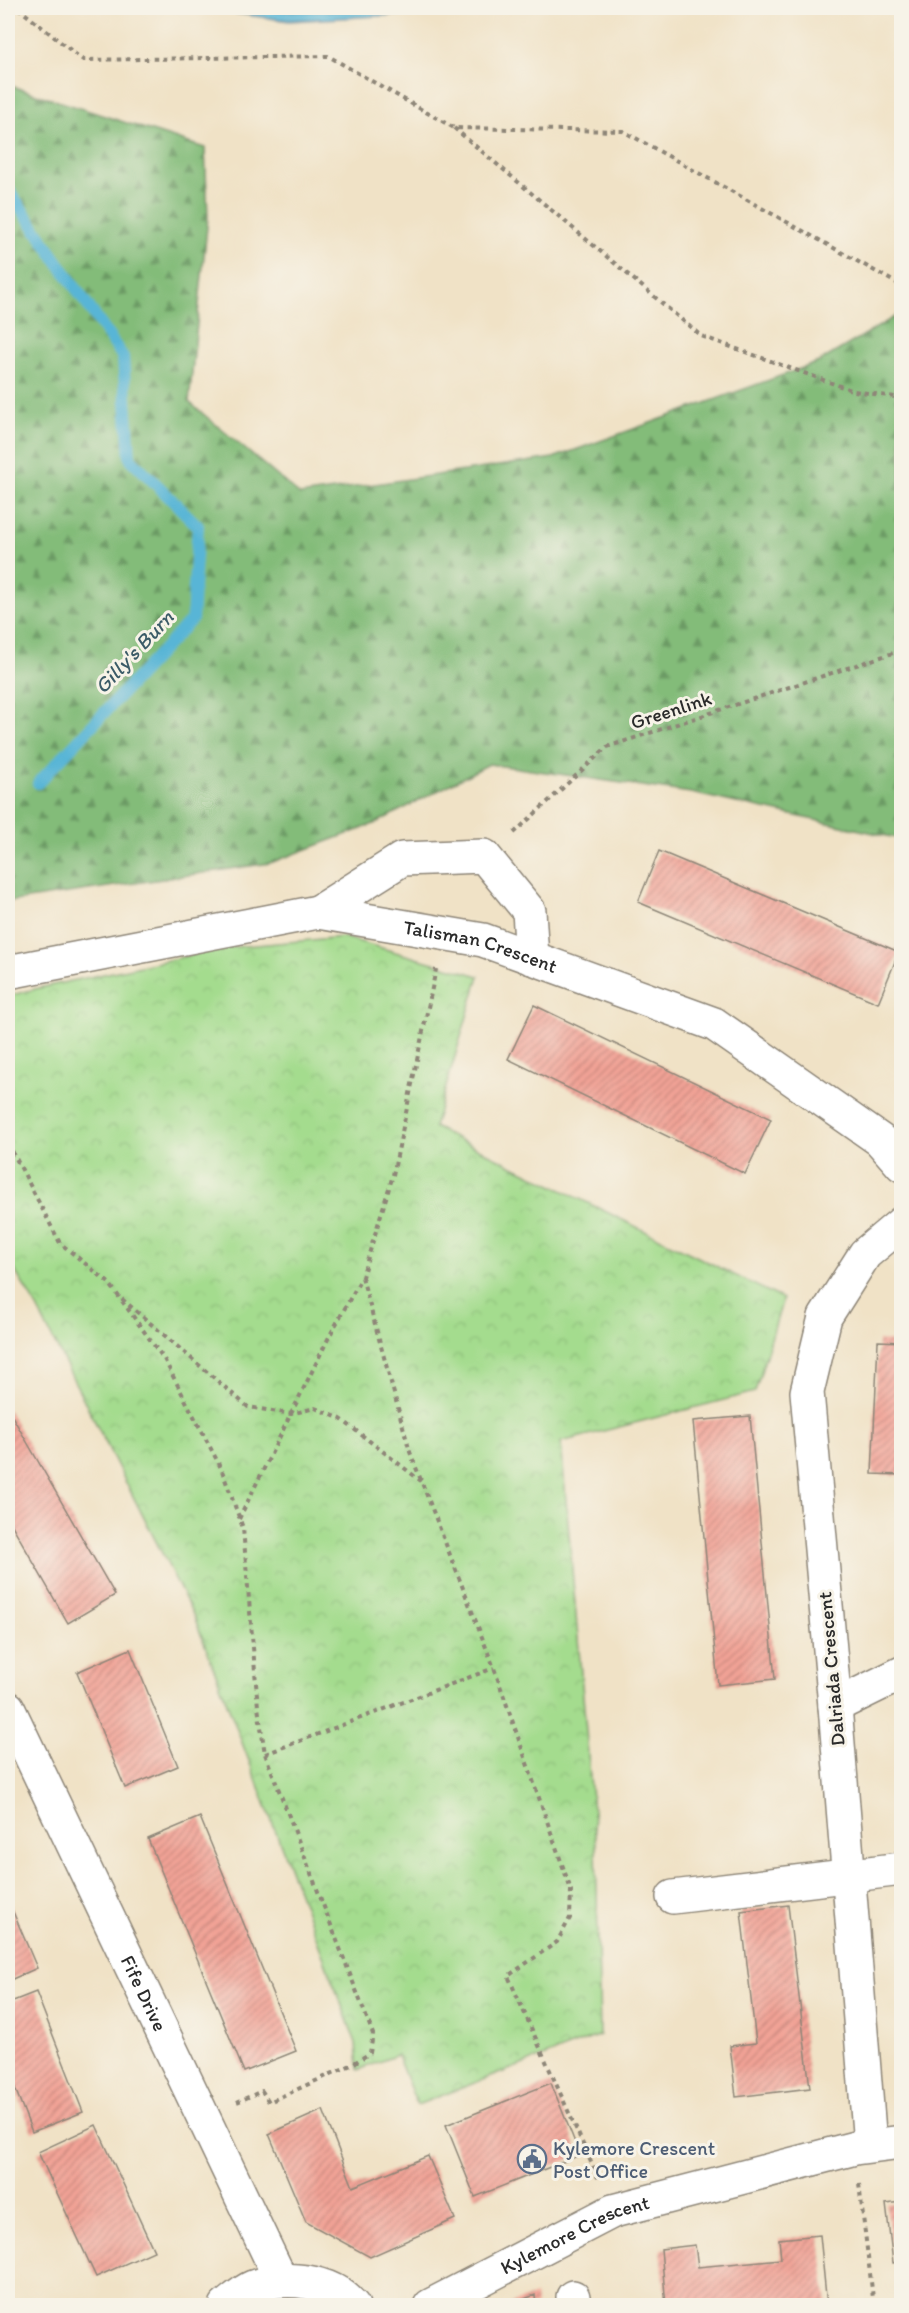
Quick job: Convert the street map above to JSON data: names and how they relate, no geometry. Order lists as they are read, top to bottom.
{
  "streets": {
    "street": [
      "Talisman Crescent",
      "Dalriada Crescent",
      "Fife Drive",
      "Kylemore Crescent"
    ],
    "path": ["Greenlink"]
  },
  "crossings": [
    ["Dalriada Crescent", "Kylemore Crescent"]
  ],
  "water": ["Gilly's Burn"],
  "places": {
    "public building": ["Kylemore Crescent Post Office"]
  }
}
